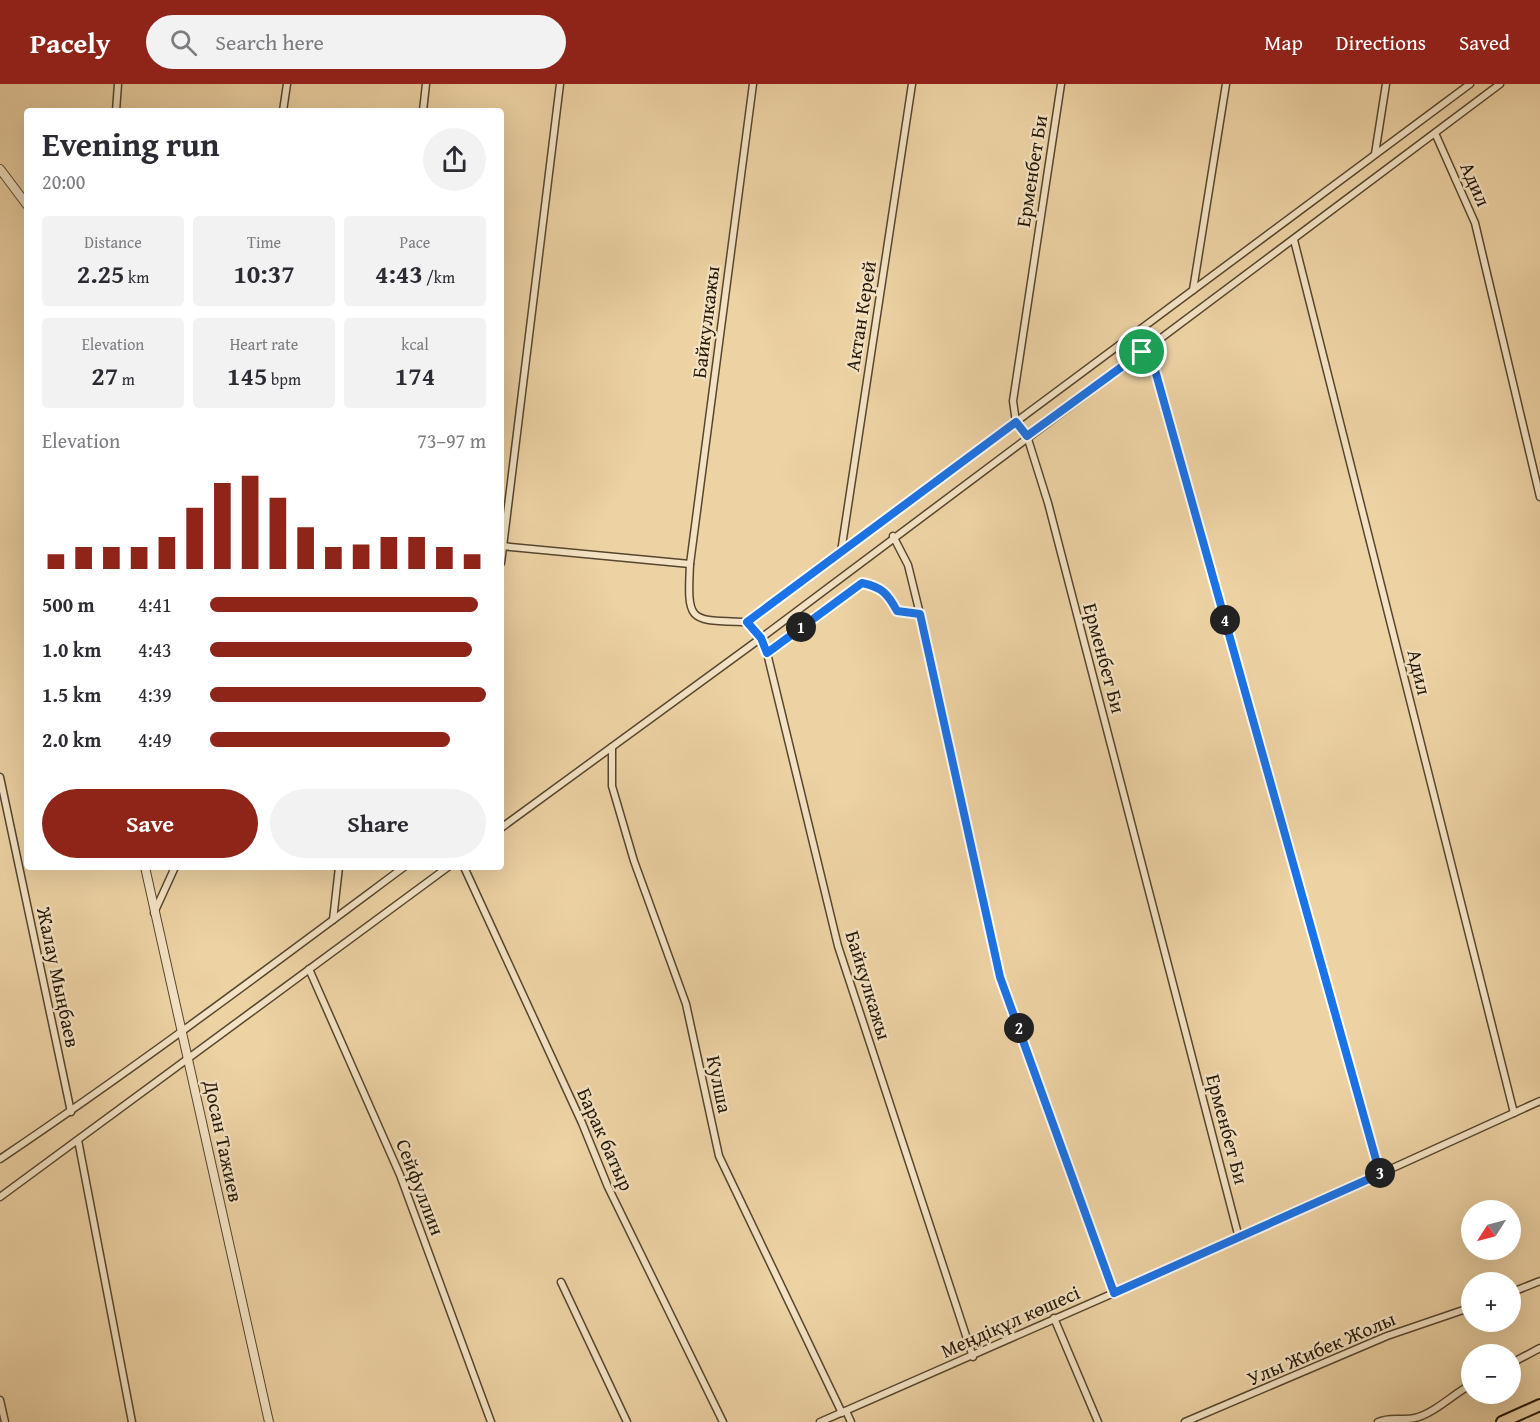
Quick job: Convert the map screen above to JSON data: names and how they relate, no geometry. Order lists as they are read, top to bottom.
{
  "streets": {
    "street": [
      "Ерменбет Би",
      "Адил",
      "Актан Керей",
      "Байкулкажы",
      "Жалау Мыңбаев",
      "Кулша",
      "Барак батыр",
      "Досан Тажиев",
      "Сейфуллин",
      "Меңдіқұл көшесі",
      "Улы Жибек Жолы"
    ]
  },
  "crossings": [
    ["Ерменбет Би", "Меңдіқұл көшесі"],
    ["Адил", "Меңдіқұл көшесі"],
    ["Байкулкажы", "Меңдіқұл көшесі"],
    ["Кулша", "Меңдіқұл көшесі"]
  ],
  "north": "bottom left",
  "page": {
    "header": "Pacely",
    "search": "Search here",
    "nav": ["Map", "Directions", "Saved"],
    "heading": ["Evening run", "20:00"],
    "stats": [
      ["Distance", "2.25 km"],
      ["Time", "10:37"],
      ["Pace", "4:43 /km"],
      ["Elevation", "27 m"],
      ["Heart rate", "145 bpm"],
      ["kcal", "174"]
    ],
    "chart": ["Elevation", "73–97 m"],
    "list": [
      {
        "name": "500 m",
        "note": "4:41"
      },
      {
        "name": "1.0 km",
        "note": "4:43"
      },
      {
        "name": "1.5 km",
        "note": "4:39"
      },
      {
        "name": "2.0 km",
        "note": "4:49"
      }
    ],
    "pins": [
      "4",
      "1",
      "2",
      "3"
    ],
    "buttons": ["Save", "Share"],
    "map_buttons": ["+", "−"]
  }
}
